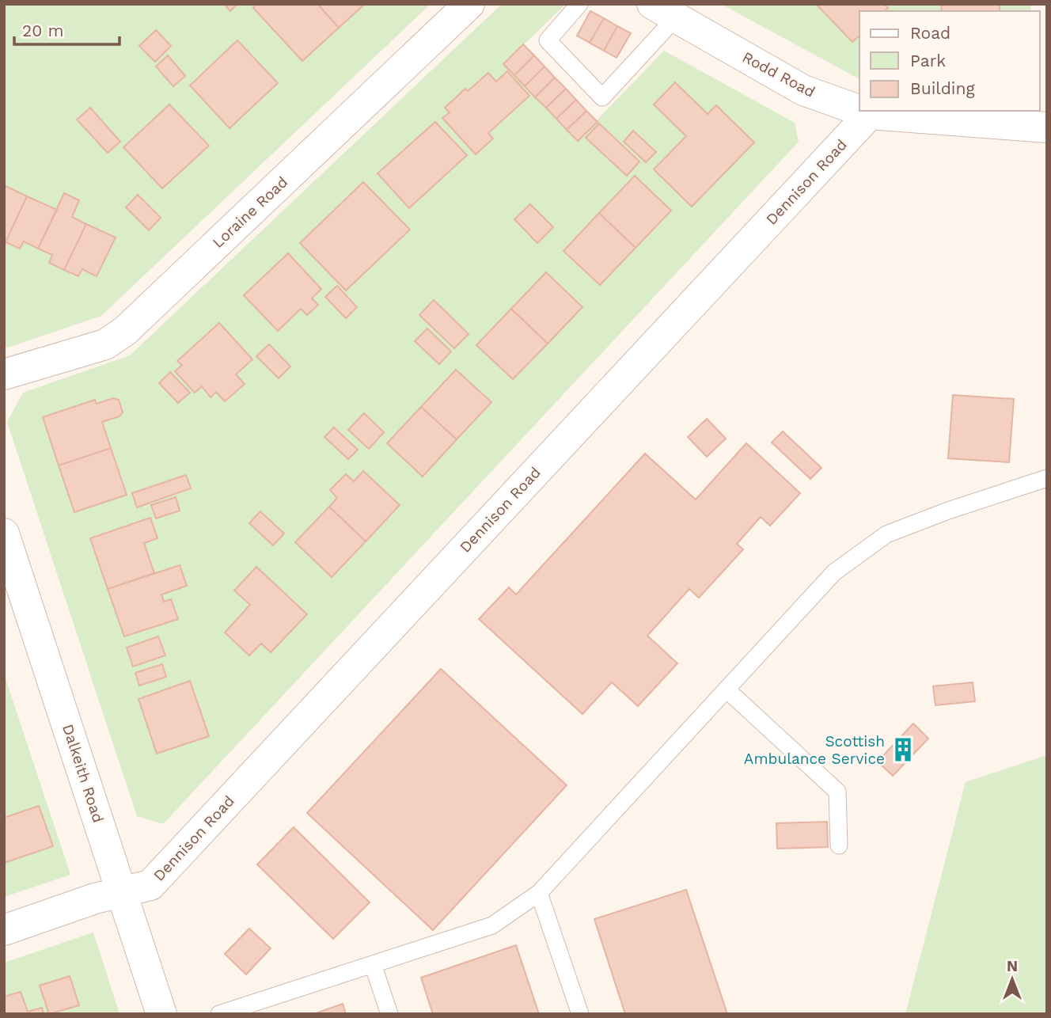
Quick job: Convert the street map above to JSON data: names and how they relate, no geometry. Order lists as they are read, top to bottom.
{
  "streets": {
    "street": [
      "Rodd Road",
      "Dennison Road",
      "Loraine Road",
      "Dalkeith Road"
    ]
  },
  "crossings": [
    ["Rodd Road", "Dennison Road"],
    ["Dennison Road", "Dalkeith Road"]
  ],
  "places": {
    "building": ["Scottish Ambulance Service"]
  },
  "legend": ["Road", "Park", "Building"],
  "scale_bar": "20 m",
  "north": "top"
}
